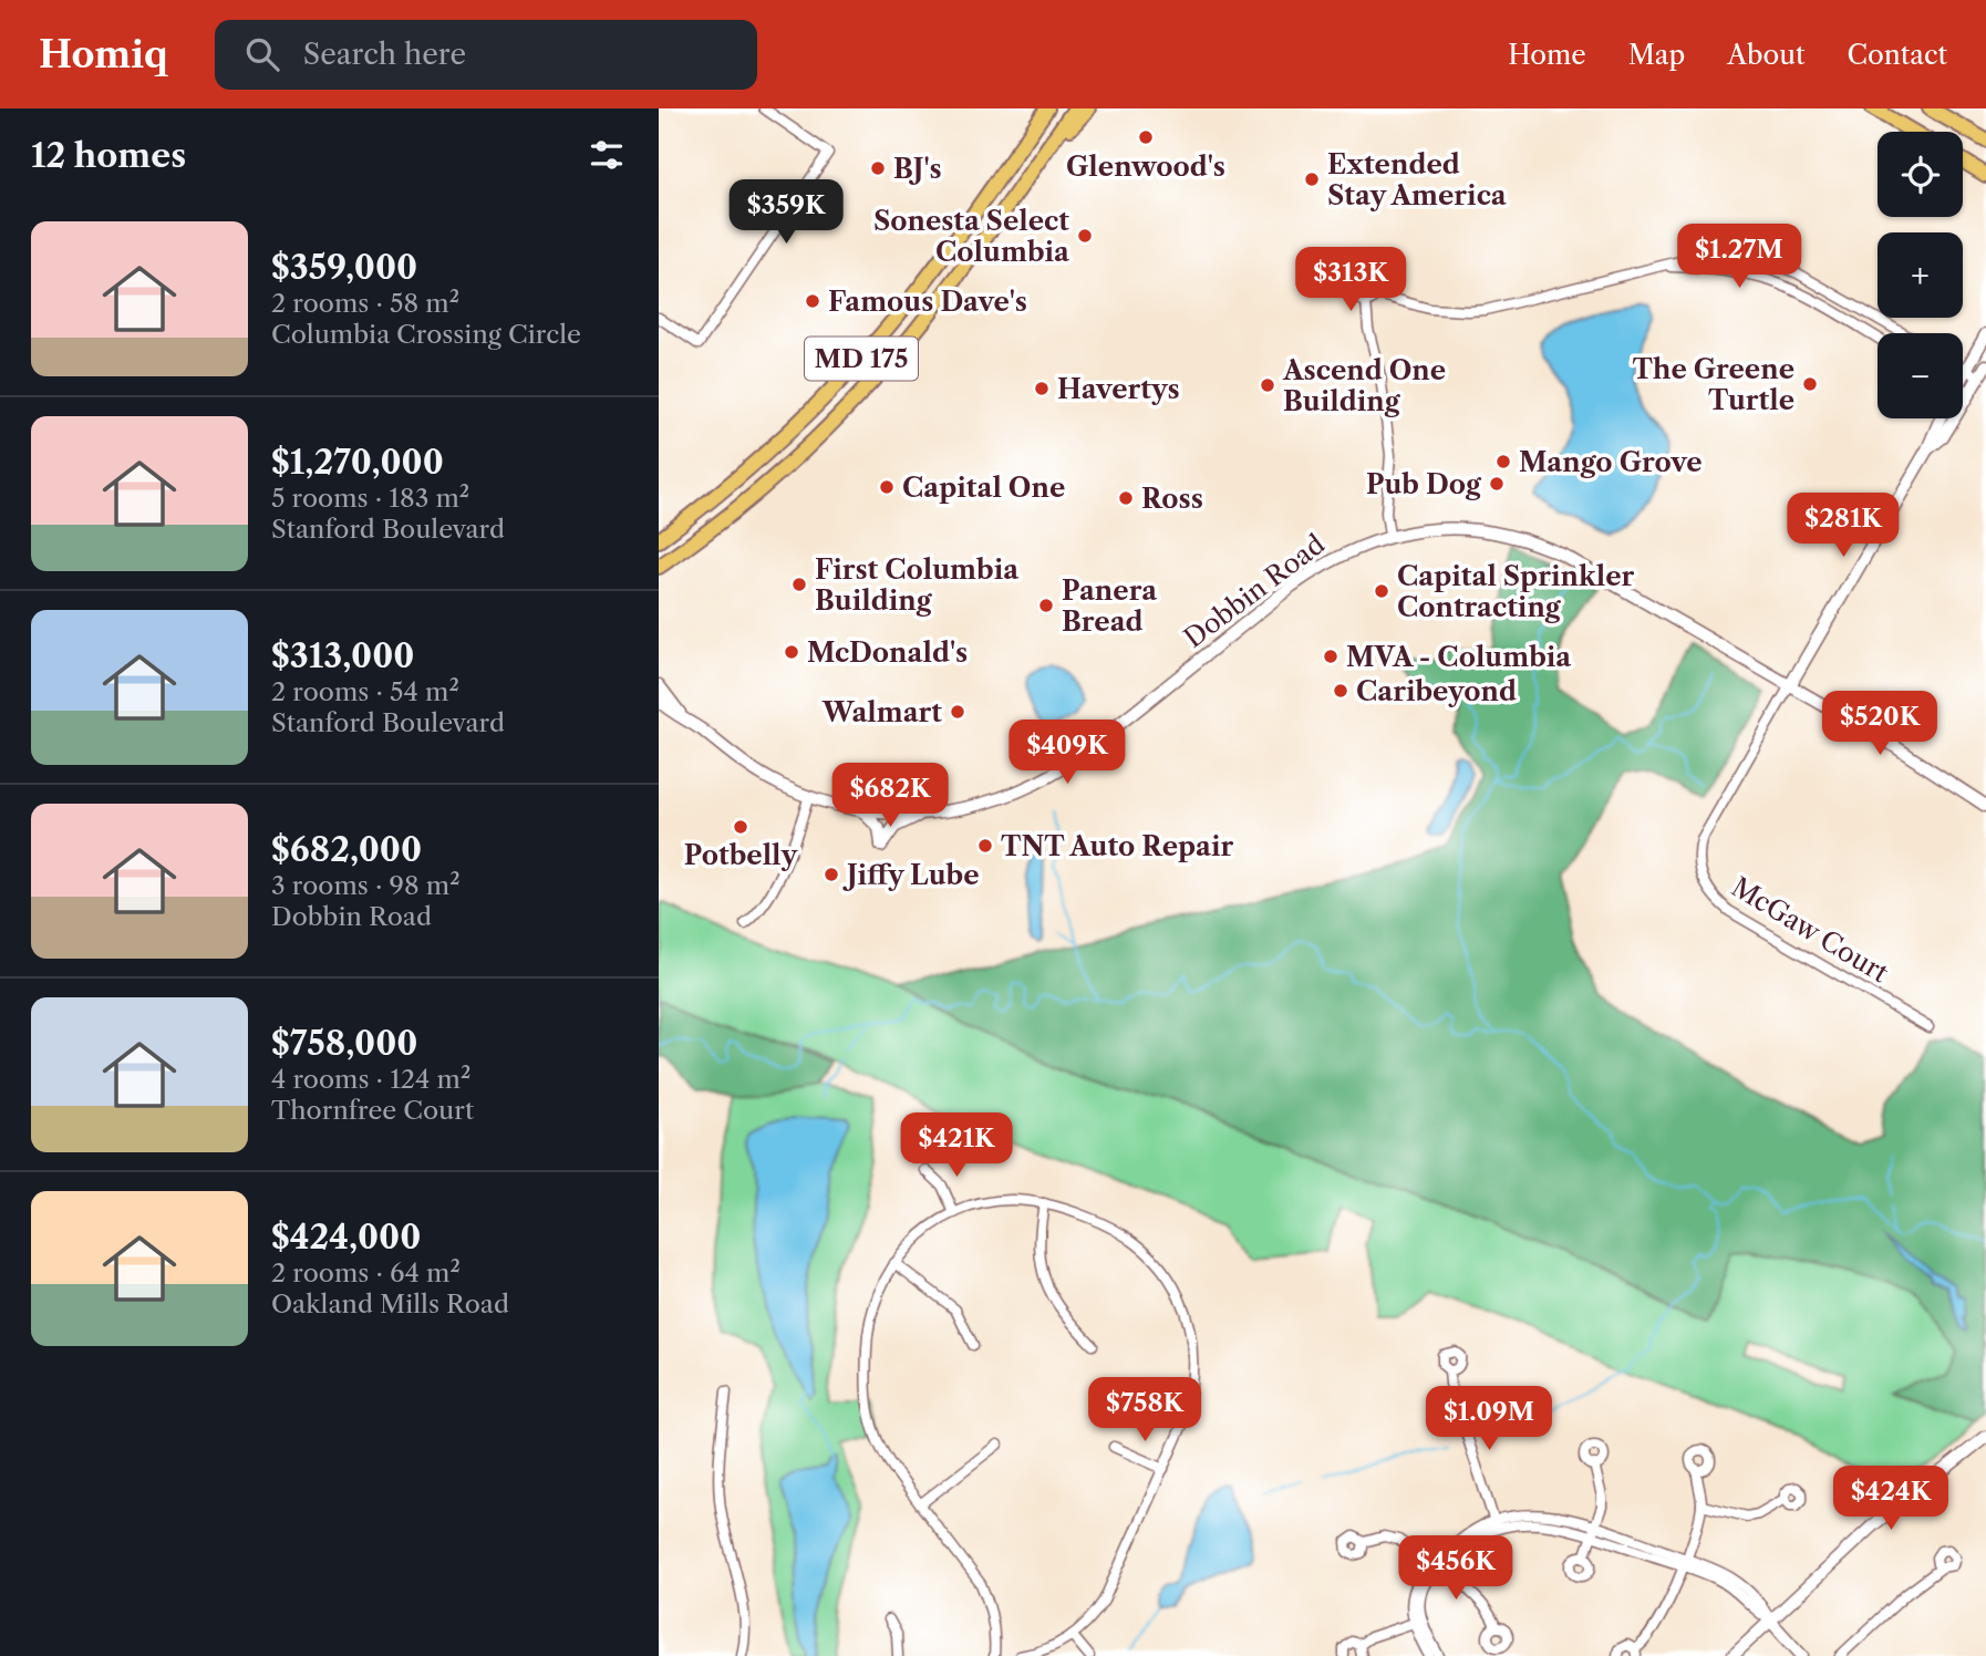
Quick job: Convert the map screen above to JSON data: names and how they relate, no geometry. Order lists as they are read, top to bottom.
{
  "streets": {
    "main road": ["MD 175"],
    "street": ["Dobbin Road", "McGaw Court"]
  },
  "crossings": [
    ["Dobbin Road", "McGaw Court"]
  ],
  "places": [
    "Glenwood's",
    "BJ's",
    "Extended Stay America",
    "Sonesta Select Columbia",
    "Famous Dave's",
    "The Greene Turtle",
    "Ascend One Building",
    "Havertys",
    "Mango Grove",
    "Pub Dog",
    "Capital One",
    "Ross",
    "First Columbia Building",
    "Capital Sprinkler Contracting",
    "Panera Bread",
    "McDonald's",
    "MVA - Columbia",
    "Caribeyond",
    "Walmart",
    "Potbelly",
    "TNT Auto Repair",
    "Jiffy Lube"
  ],
  "page": {
    "header": "Homiq",
    "search": "Search here",
    "nav": [
      "Home",
      "Map",
      "About",
      "Contact"
    ],
    "heading": "12 homes",
    "map_buttons": ["+", "−"],
    "price": [
      "$359K",
      "$1.27M",
      "$313K",
      "$281K",
      "$520K",
      "$409K",
      "$682K",
      "$421K",
      "$758K",
      "$1.09M",
      "$424K",
      "$456K"
    ],
    "list": [
      {
        "name": "$359,000",
        "note": "2 rooms · 58 m² · Columbia Crossing Circle"
      },
      {
        "name": "$1,270,000",
        "note": "5 rooms · 183 m² · Stanford Boulevard"
      },
      {
        "name": "$313,000",
        "note": "2 rooms · 54 m² · Stanford Boulevard"
      },
      {
        "name": "$682,000",
        "note": "3 rooms · 98 m² · Dobbin Road"
      },
      {
        "name": "$758,000",
        "note": "4 rooms · 124 m² · Thornfree Court"
      },
      {
        "name": "$424,000",
        "note": "2 rooms · 64 m² · Oakland Mills Road"
      }
    ]
  }
}
